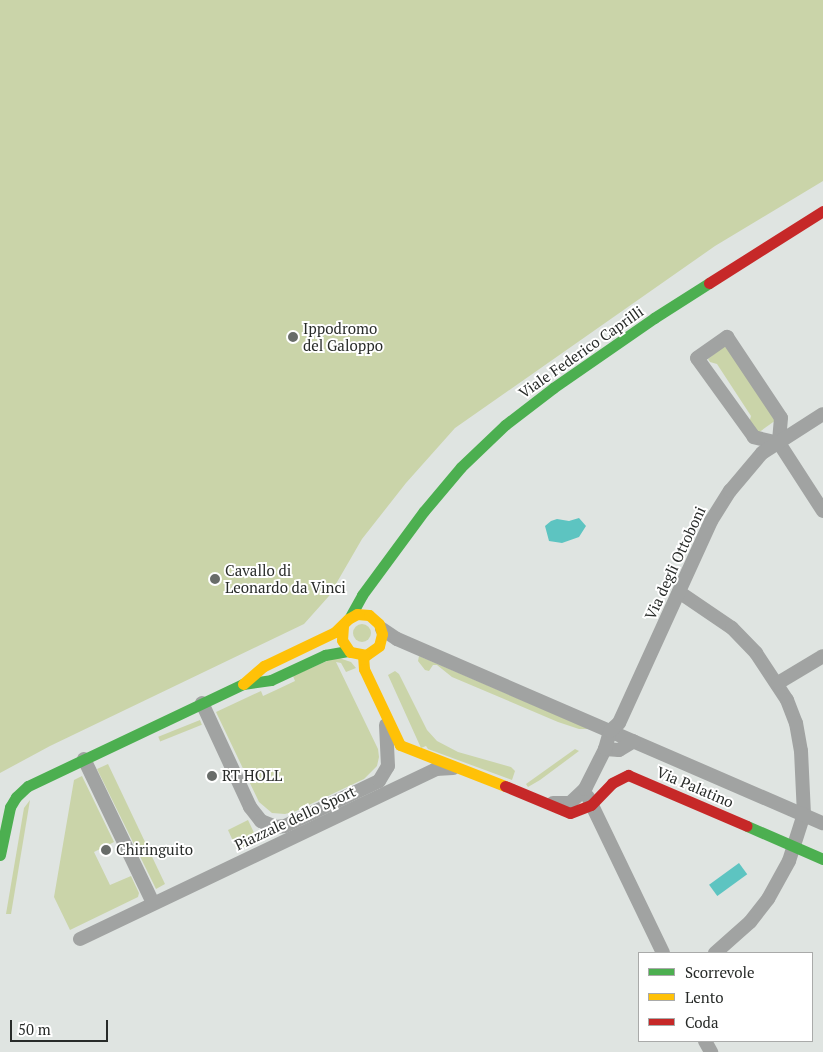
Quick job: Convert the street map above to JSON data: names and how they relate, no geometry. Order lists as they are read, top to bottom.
{
  "streets": {
    "street": [
      "Viale Federico Caprilli",
      "Via degli Ottoboni",
      "Via Palatino",
      "Piazzale dello Sport"
    ]
  },
  "crossings": [
    ["Viale Federico Caprilli", "Piazzale dello Sport"],
    ["Via degli Ottoboni", "Via Palatino"],
    ["Via degli Ottoboni", "Piazzale dello Sport"],
    ["Via Palatino", "Piazzale dello Sport"]
  ],
  "places": [
    "Ippodromo del Galoppo",
    "Cavallo di Leonardo da Vinci",
    "RT HOLL",
    "Chiringuito"
  ],
  "legend": ["Scorrevole", "Lento", "Coda"],
  "scale_bar": "50 m"
}
